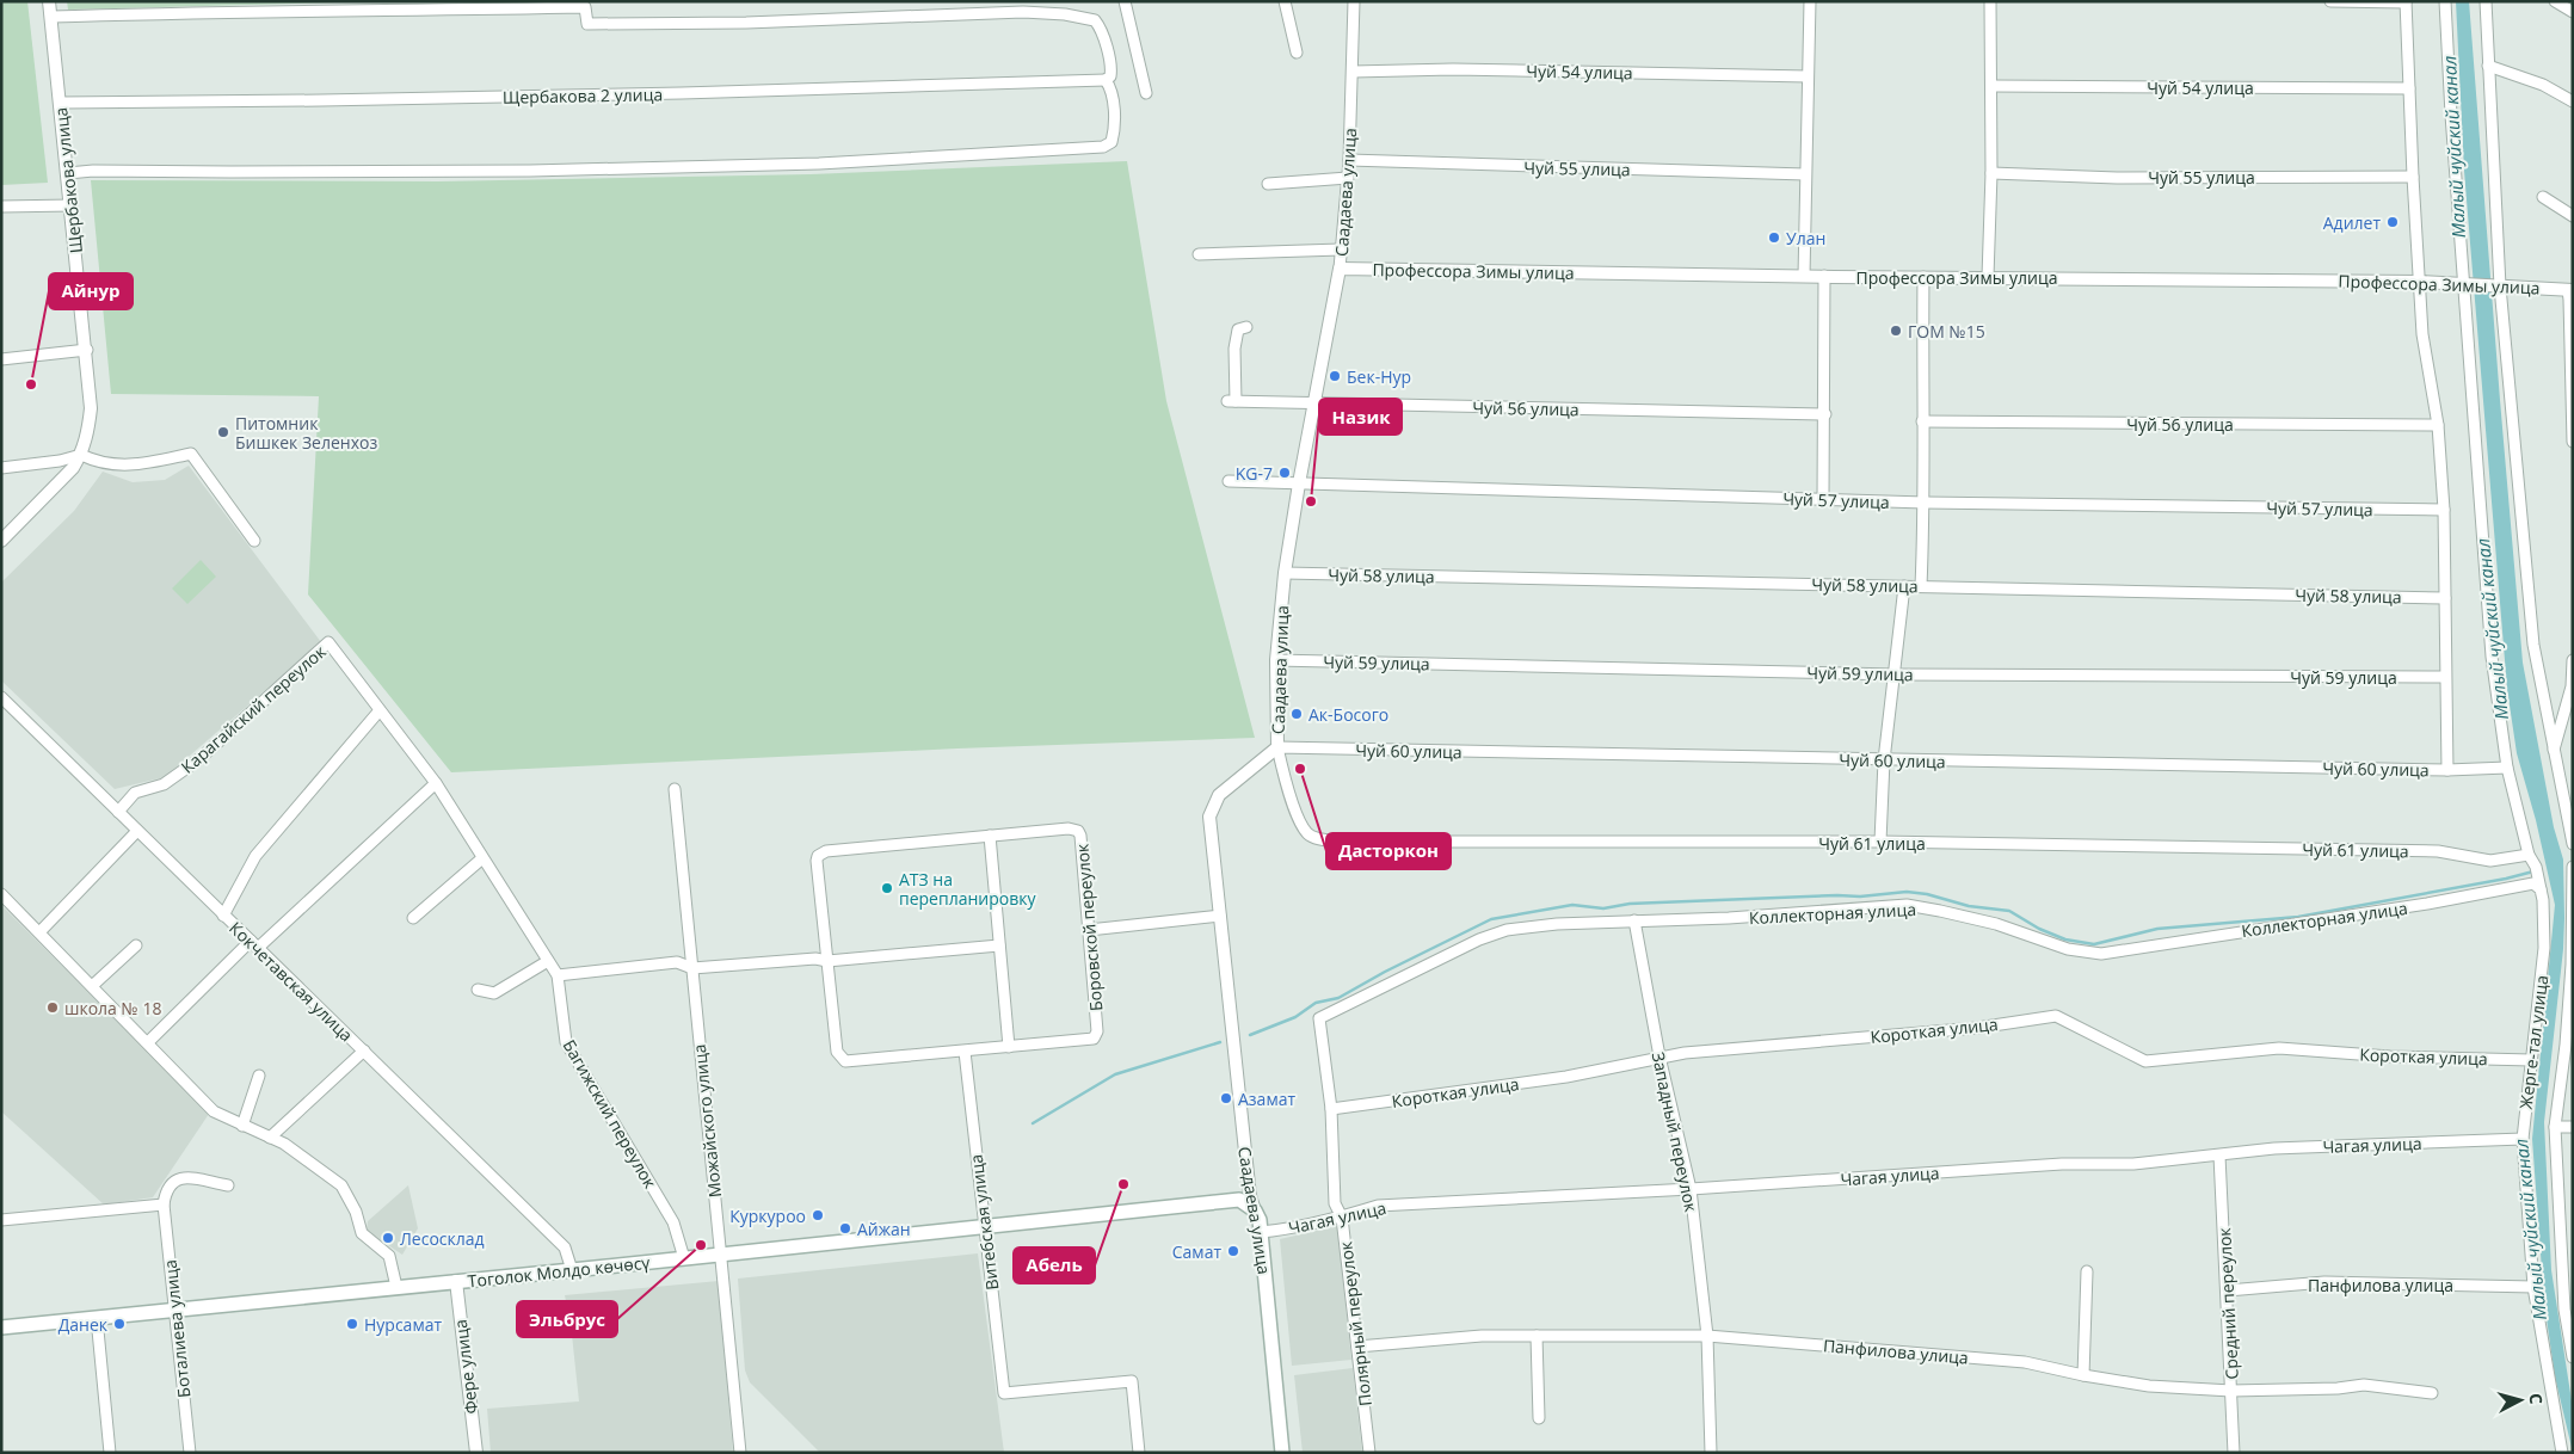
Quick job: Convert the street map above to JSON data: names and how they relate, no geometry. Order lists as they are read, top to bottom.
{
  "streets": {
    "main road": ["Саадаева улица", "Тоголок Молдо көчөсү"],
    "street": [
      "Чуй 54 улица",
      "Щербакова 2 улица",
      "Чуй 55 улица",
      "Щербакова улица",
      "Профессора Зимы улица",
      "Чуй 56 улица",
      "Чуй 57 улица",
      "Чуй 58 улица",
      "Чуй 59 улица",
      "Карагайский переулок",
      "Чуй 60 улица",
      "Чуй 61 улица",
      "Коллекторная улица",
      "Боровской переулок",
      "Кокчетавская улица",
      "Короткая улица",
      "Жерге-тал улица",
      "Багижский переулок",
      "Можайского улица",
      "Западный переулок",
      "Чагая улица",
      "Витебская улица",
      "Панфилова улица",
      "Средний переулок",
      "Полярный переулок",
      "Боталиева улица",
      "Фере улица"
    ]
  },
  "crossings": [
    ["Чуй 54 улица", "Саадаева улица"],
    ["Щербакова 2 улица", "Щербакова улица"],
    ["Чуй 55 улица", "Саадаева улица"],
    ["Саадаева улица", "Профессора Зимы улица"],
    ["Саадаева улица", "Чуй 56 улица"],
    ["Саадаева улица", "Чуй 57 улица"],
    ["Саадаева улица", "Чуй 58 улица"],
    ["Саадаева улица", "Чуй 59 улица"],
    ["Саадаева улица", "Чуй 60 улица"],
    ["Саадаева улица", "Чуй 61 улица"],
    ["Саадаева улица", "Чагая улица"],
    ["Саадаева улица", "Тоголок Молдо көчөсү"],
    ["Карагайский переулок", "Кокчетавская улица"],
    ["Карагайский переулок", "Багижский переулок"],
    ["Чуй 60 улица", "Чуй 61 улица"],
    ["Чуй 61 улица", "Жерге-тал улица"],
    ["Коллекторная улица", "Жерге-тал улица"],
    ["Коллекторная улица", "Западный переулок"],
    ["Коллекторная улица", "Полярный переулок"],
    ["Боровской переулок", "Витебская улица"],
    ["Кокчетавская улица", "Тоголок Молдо көчөсү"],
    ["Короткая улица", "Жерге-тал улица"],
    ["Короткая улица", "Западный переулок"],
    ["Короткая улица", "Полярный переулок"],
    ["Жерге-тал улица", "Чагая улица"],
    ["Жерге-тал улица", "Панфилова улица"],
    ["Багижский переулок", "Тоголок Молдо көчөсү"],
    ["Можайского улица", "Тоголок Молдо көчөсү"],
    ["Западный переулок", "Чагая улица"],
    ["Западный переулок", "Панфилова улица"],
    ["Чагая улица", "Средний переулок"],
    ["Чагая улица", "Полярный переулок"],
    ["Витебская улица", "Тоголок Молдо көчөсү"],
    ["Тоголок Молдо көчөсү", "Боталиева улица"],
    ["Тоголок Молдо көчөсү", "Фере улица"],
    ["Панфилова улица", "Средний переулок"],
    ["Панфилова улица", "Полярный переулок"]
  ],
  "water": ["Малый чуйский канал"],
  "places": [
    "Адилет",
    "Улан",
    "ГОМ №15",
    "Бек-Нур",
    "Айнур",
    "Питомник Бишкек Зеленхоз",
    "KG-7",
    "Назик",
    "Ак-Босого",
    "Дасторкон",
    "АТЗ на перепланировку",
    "школа № 18",
    "Азамат",
    "Абель",
    "Куркуроо",
    "Айжан",
    "Лесосклад",
    "Эльбрус",
    "Самат",
    "Данек",
    "Нурсамат"
  ],
  "north": "right"
}
